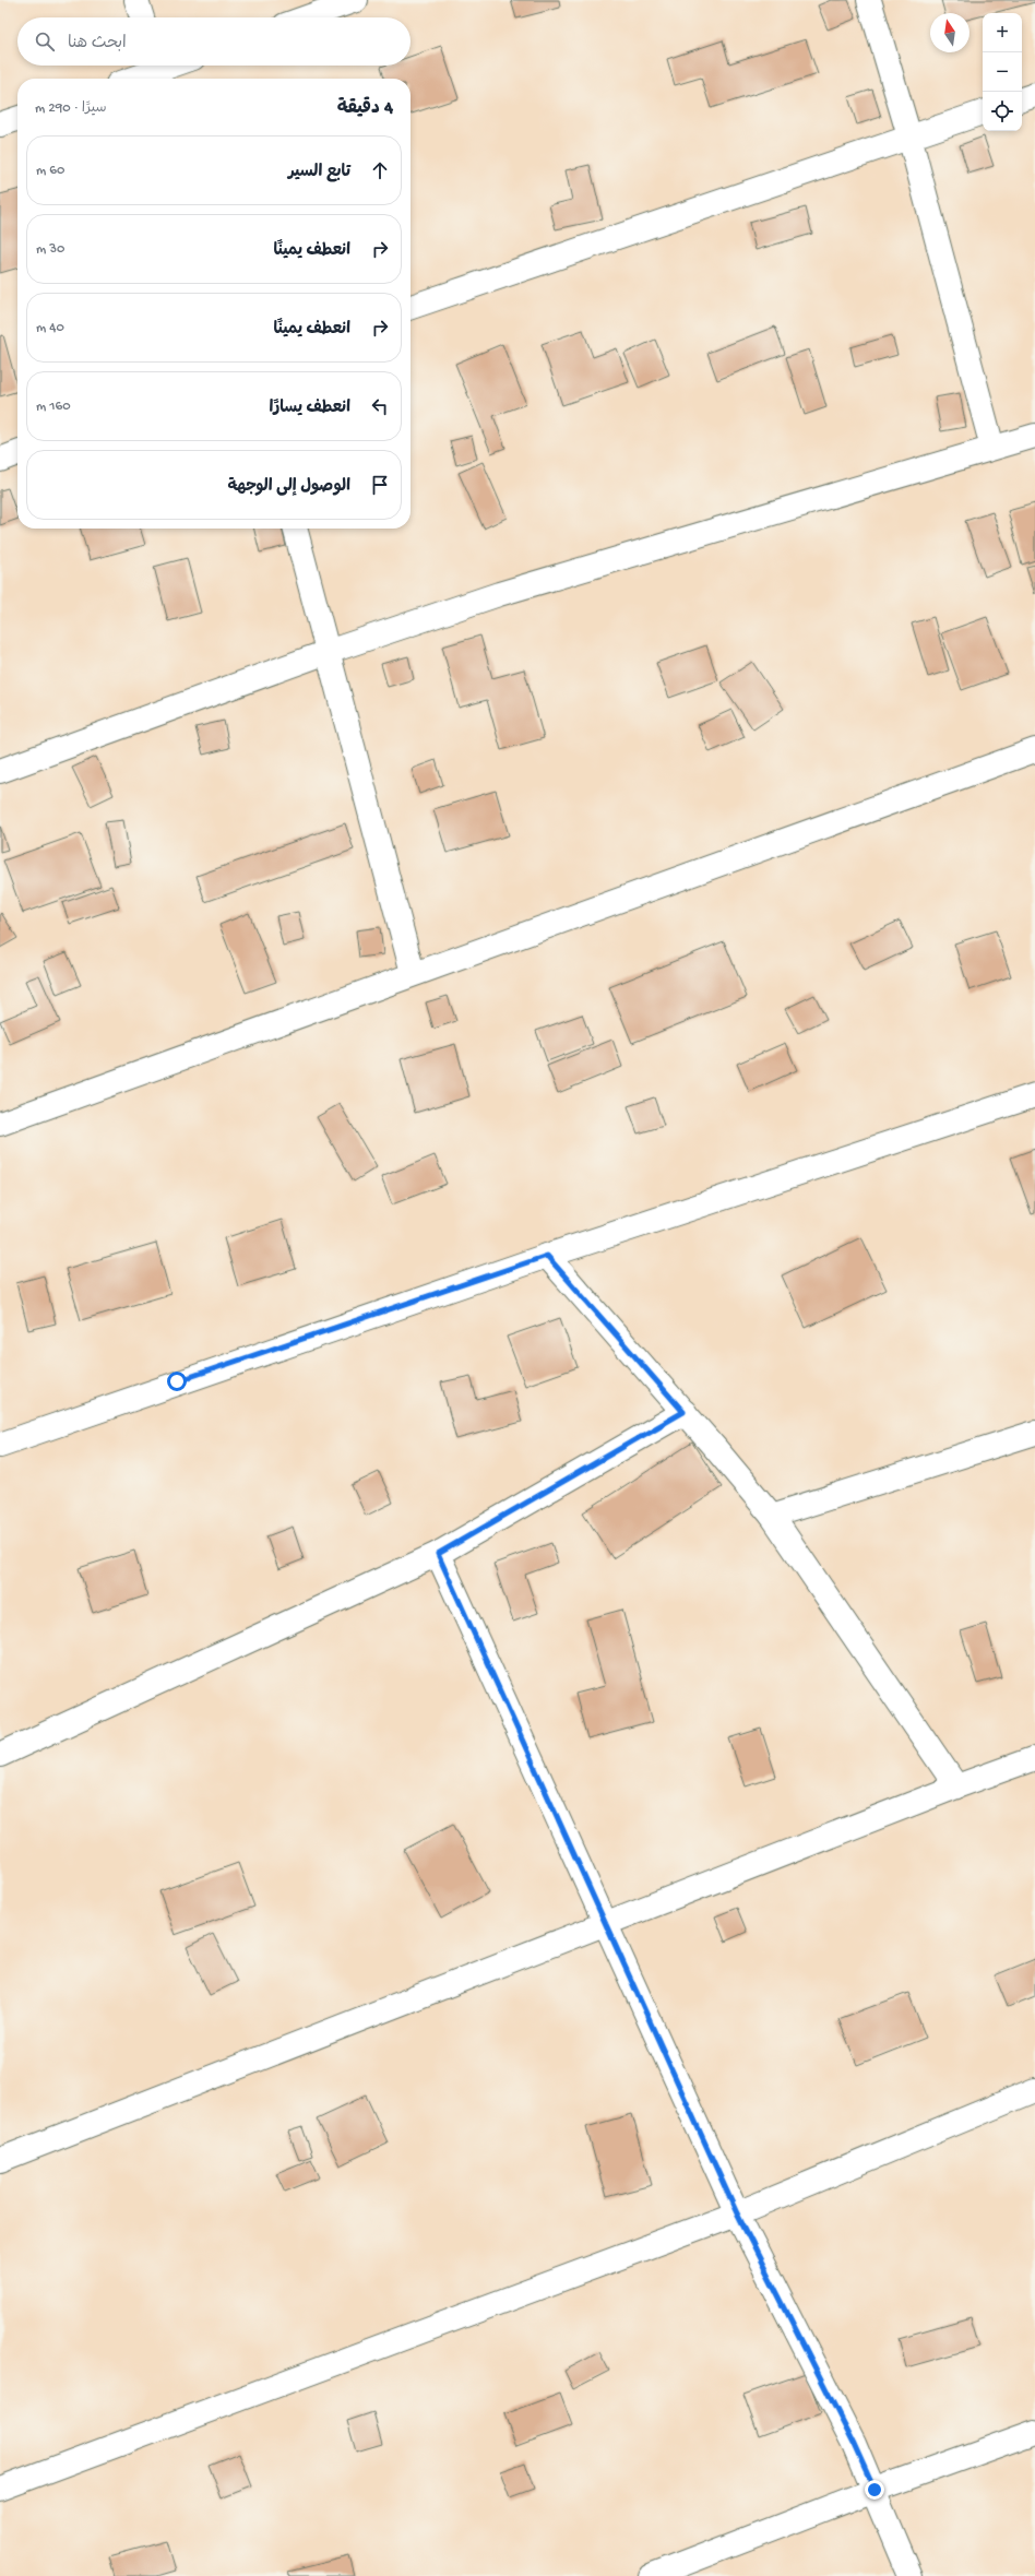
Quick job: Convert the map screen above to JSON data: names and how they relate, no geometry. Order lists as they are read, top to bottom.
{
  "north": "top",
  "page": {
    "map_buttons": ["+", "−"],
    "search": "ابحث هنا",
    "heading": ["4 دقيقة", "سيرًا · 290 m"],
    "list": [
      ["تابع السير", "60 m"],
      ["انعطف يمينًا", "30 m"],
      ["انعطف يمينًا", "40 m"],
      ["انعطف يسارًا", "160 m"],
      "الوصول إلى الوجهة"
    ]
  }
}
